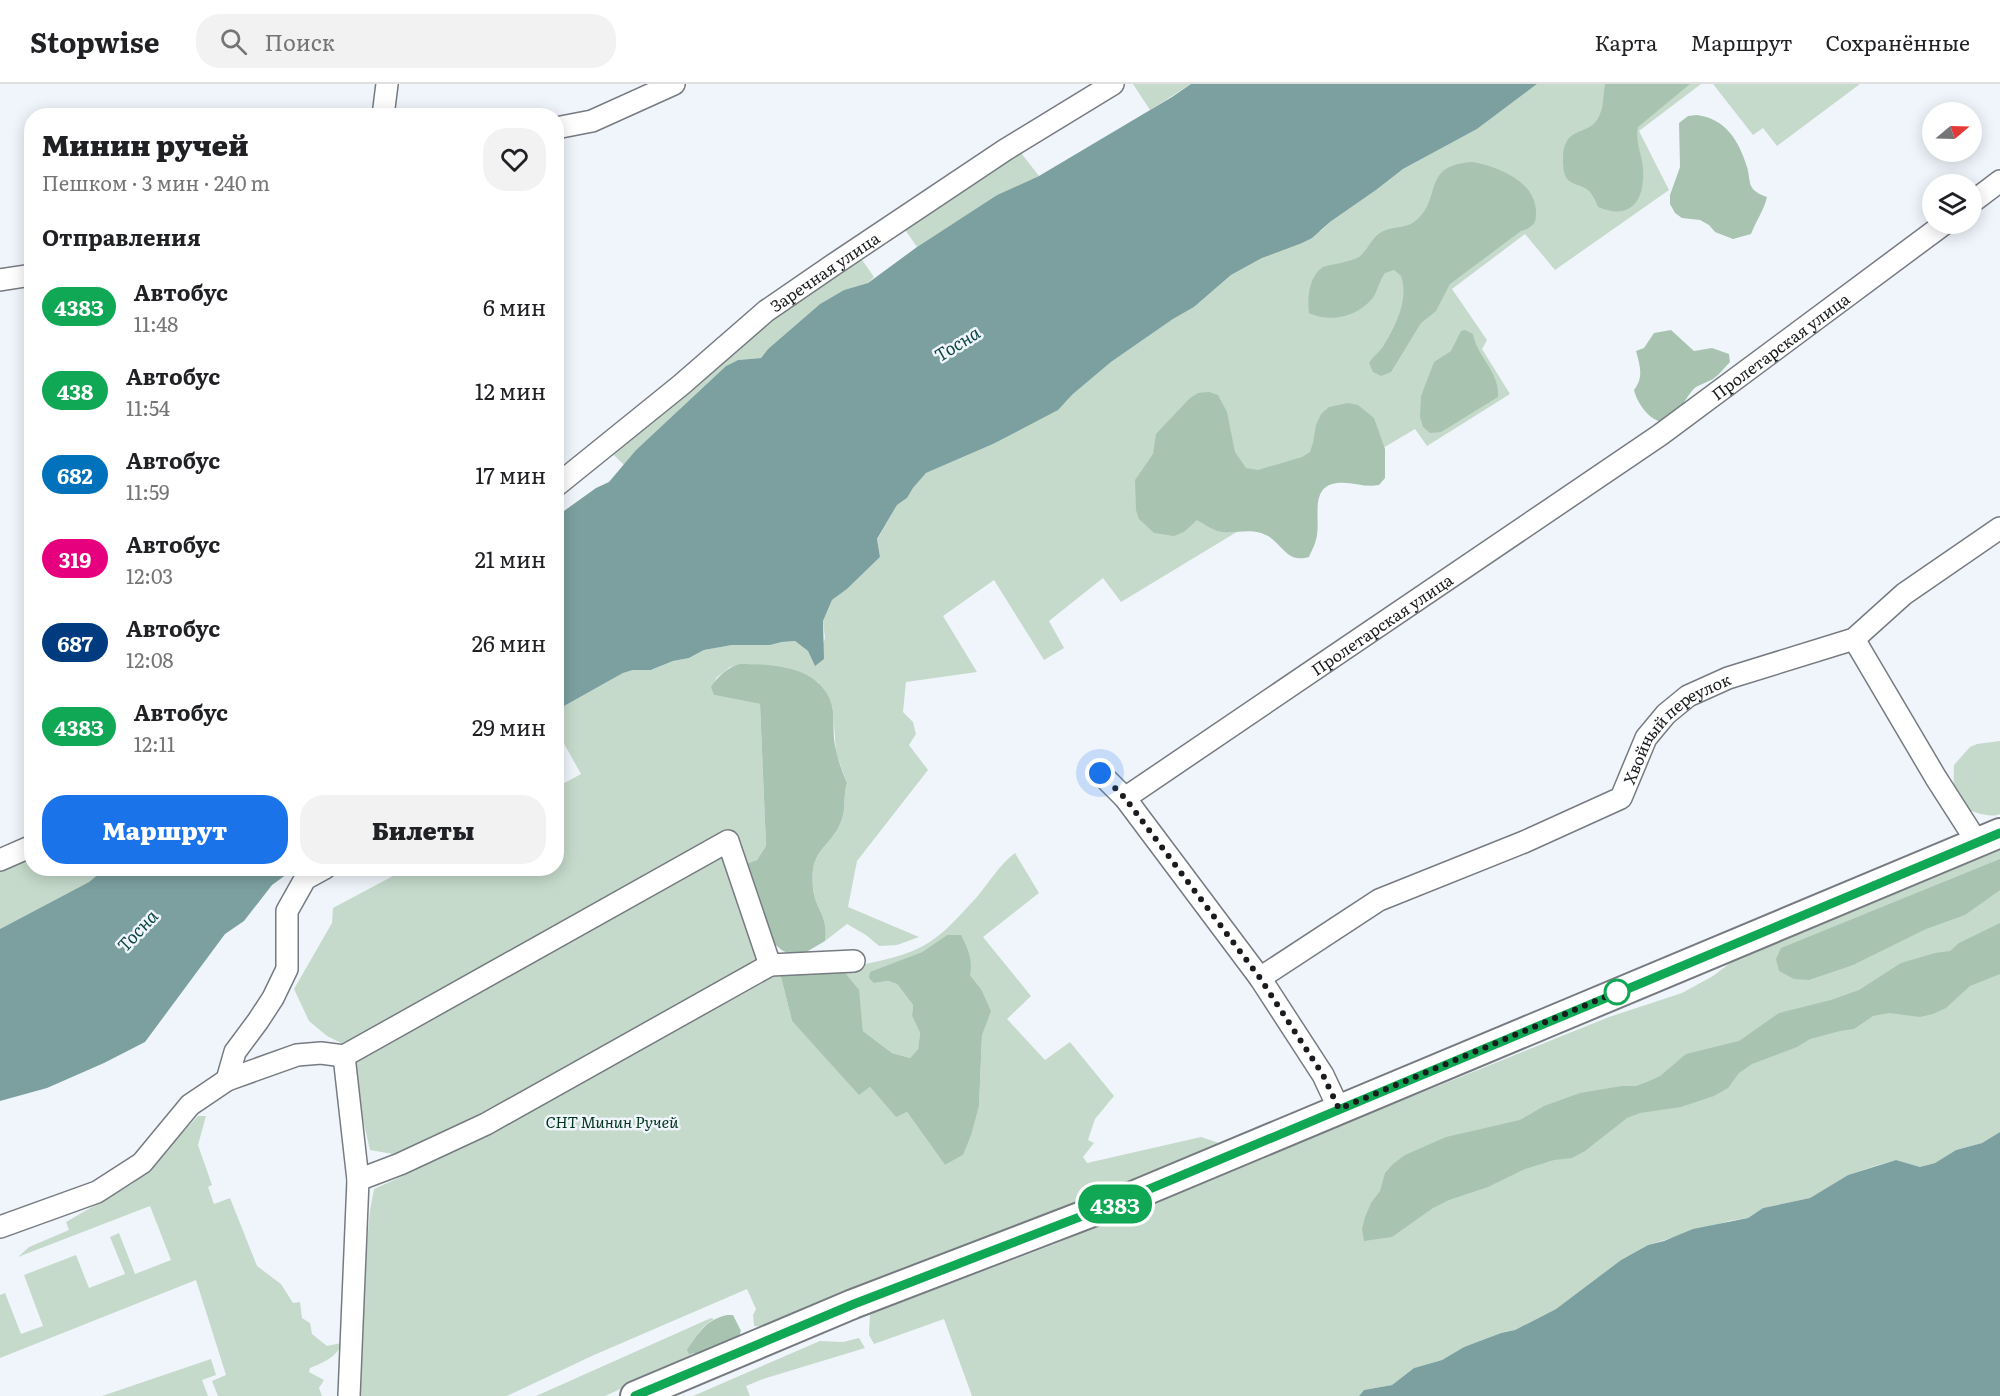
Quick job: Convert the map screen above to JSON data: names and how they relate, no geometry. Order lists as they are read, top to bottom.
{
  "streets": {
    "street": ["Заречная улица", "Пролетарская улица", "Хвойный переулок"]
  },
  "water": ["Тосна"],
  "parks": ["СНТ Минин Ручей"],
  "lines": ["bus line 438З"],
  "north": "right",
  "page": {
    "header": "Stopwise",
    "search": "Поиск",
    "nav": ["Карта", "Маршрут", "Сохранённые"],
    "on_map": "438З",
    "heading": [
      ["Минин ручей", "Пешком · 3 мин · 240 m"],
      "Отправления"
    ],
    "list": [
      {
        "mark": "438З",
        "name": "Автобус",
        "note": "11:48",
        "value": "6 мин"
      },
      {
        "mark": "438",
        "name": "Автобус",
        "note": "11:54",
        "value": "12 мин"
      },
      {
        "mark": "682",
        "name": "Автобус",
        "note": "11:59",
        "value": "17 мин"
      },
      {
        "mark": "319",
        "name": "Автобус",
        "note": "12:03",
        "value": "21 мин"
      },
      {
        "mark": "687",
        "name": "Автобус",
        "note": "12:08",
        "value": "26 мин"
      },
      {
        "mark": "438З",
        "name": "Автобус",
        "note": "12:11",
        "value": "29 мин"
      }
    ],
    "buttons": ["Маршрут", "Билеты"]
  }
}
